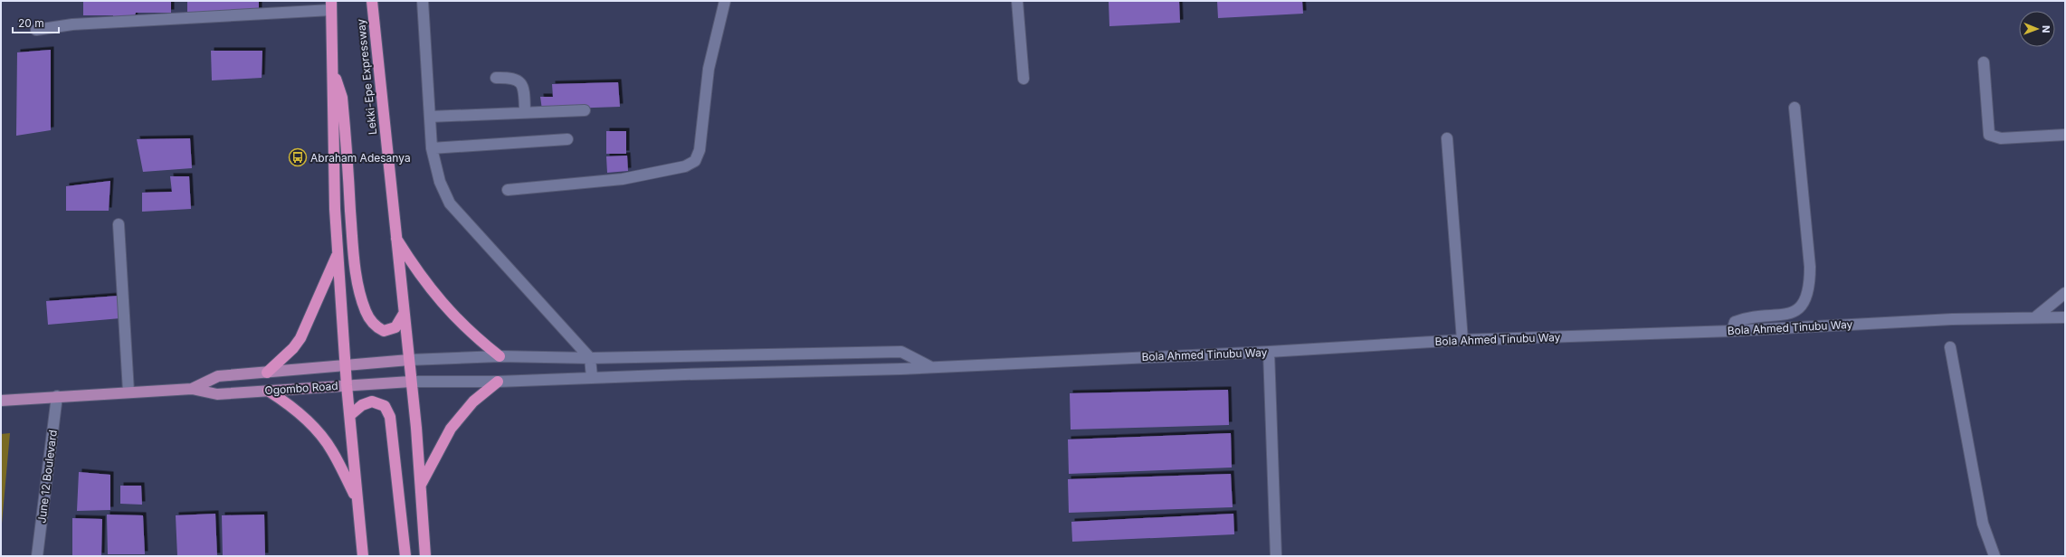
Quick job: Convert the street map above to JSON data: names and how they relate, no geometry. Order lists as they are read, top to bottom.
{
  "streets": {
    "highway": ["Lekki-Epe Expressway"],
    "main road": ["Ogombo Road"],
    "street": ["Bola Ahmed Tinubu Way", "June 12 Boulevard"]
  },
  "crossings": [
    ["Lekki-Epe Expressway", "Bola Ahmed Tinubu Way"],
    ["Lekki-Epe Expressway", "Ogombo Road"],
    ["Bola Ahmed Tinubu Way", "Ogombo Road"],
    ["Ogombo Road", "June 12 Boulevard"]
  ],
  "places": {
    "bus stop": ["Abraham Adesanya"]
  },
  "scale_bar": "20 m",
  "north": "right"
}
